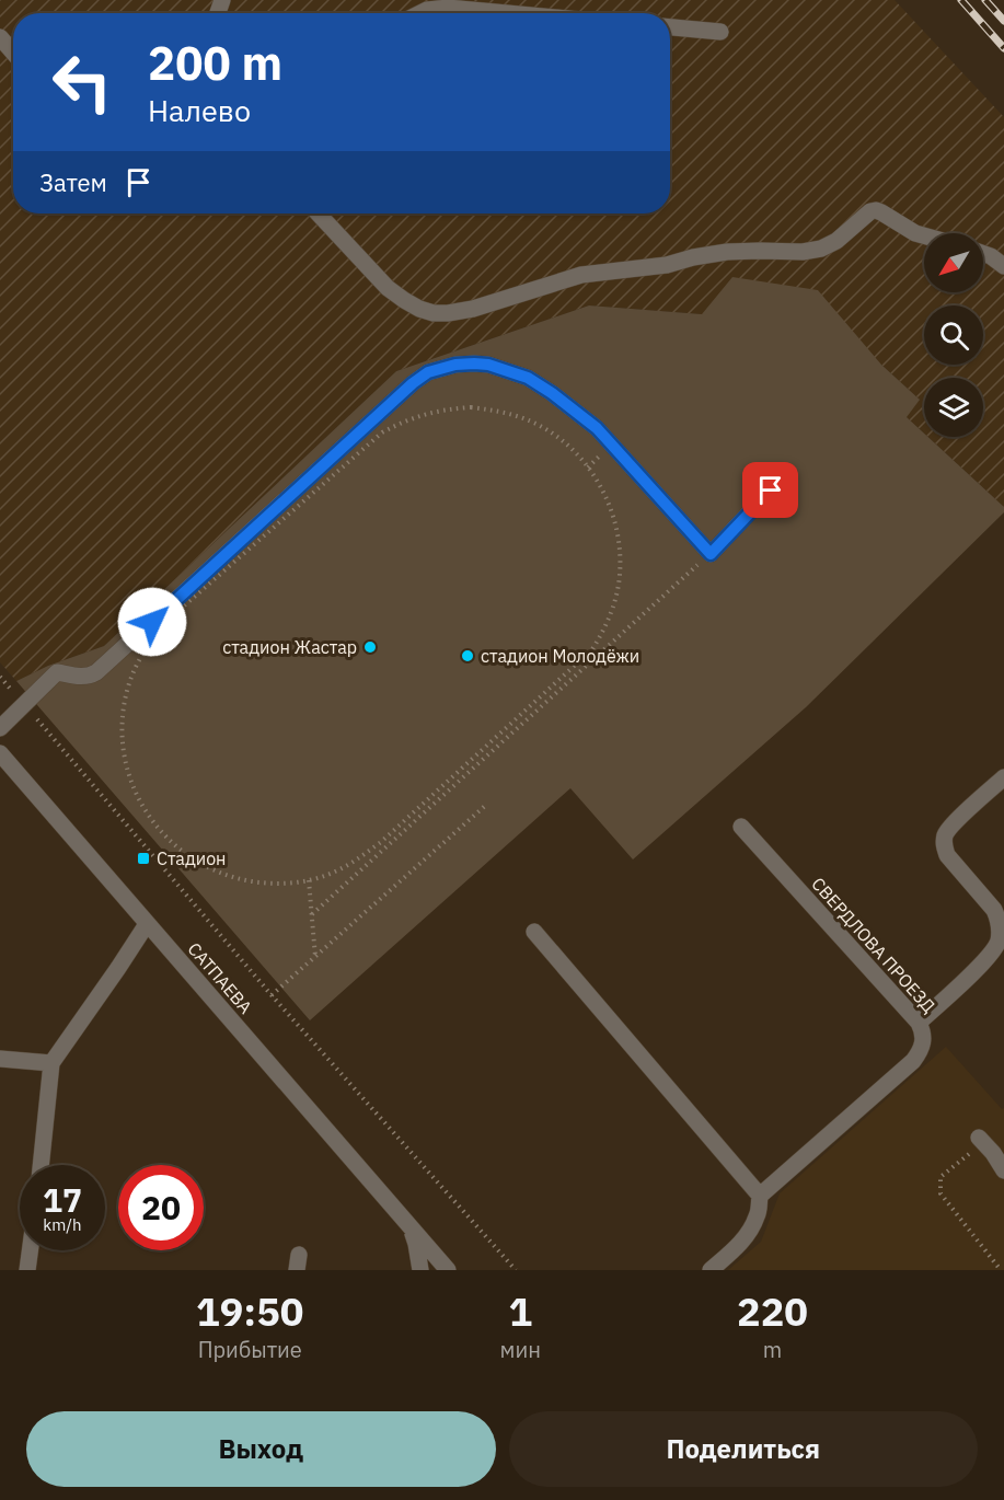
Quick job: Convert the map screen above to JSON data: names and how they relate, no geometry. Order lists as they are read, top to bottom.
{
  "streets": {
    "street": ["СВЕРДЛОВА ПРОЕЗД", "САТПАЕВА"]
  },
  "places": {
    "other": ["стадион Жастар", "стадион Молодёжи"],
    "transit": ["Стадион"]
  },
  "north": "bottom left",
  "page": {
    "turn": ["200 m", "Налево"],
    "then": "Затем",
    "speed": "17 km/h",
    "limit": "20",
    "eta": [
      "19:50",
      "Прибытие",
      "1",
      "мин",
      "220",
      "m"
    ],
    "buttons": ["Выход", "Поделиться"]
  }
}
